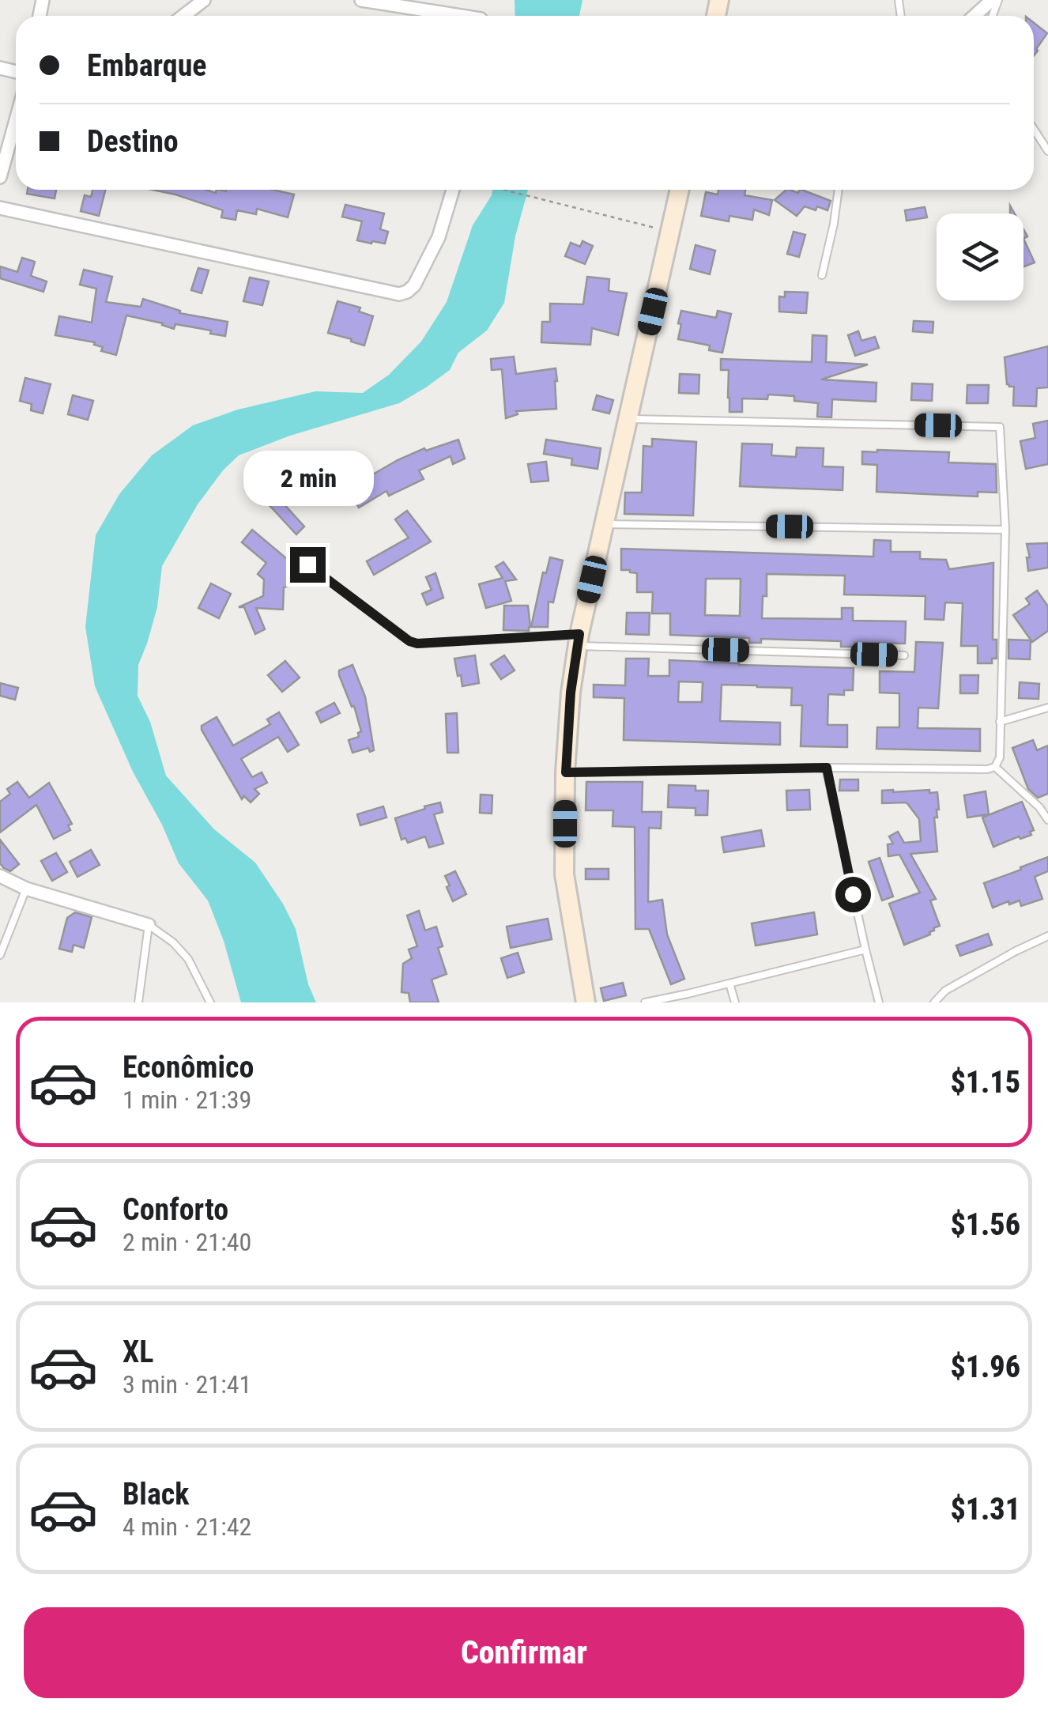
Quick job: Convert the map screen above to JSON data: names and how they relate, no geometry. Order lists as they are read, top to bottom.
{
  "page": {
    "banner": ["Embarque", "Destino"],
    "bubble": "2 min",
    "list": [
      {
        "name": "Econômico",
        "note": "1 min · 21:39",
        "value": "$1.15"
      },
      {
        "name": "Conforto",
        "note": "2 min · 21:40",
        "value": "$1.56"
      },
      {
        "name": "XL",
        "note": "3 min · 21:41",
        "value": "$1.96"
      },
      {
        "name": "Black",
        "note": "4 min · 21:42",
        "value": "$1.31"
      }
    ],
    "buttons": "Confirmar"
  }
}
